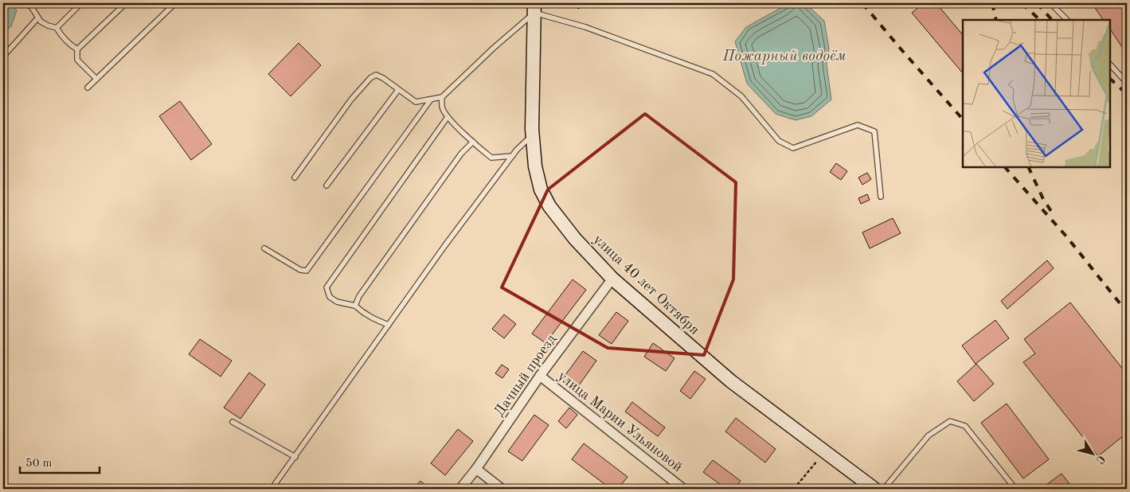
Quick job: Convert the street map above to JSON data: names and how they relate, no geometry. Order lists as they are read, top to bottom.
{
  "streets": {
    "street": ["улица 40 лет Октября", "Дачный проезд", "улица Марии Ульяновой"]
  },
  "crossings": [
    ["улица 40 лет Октября", "Дачный проезд"],
    ["Дачный проезд", "улица Марии Ульяновой"]
  ],
  "water": ["Пожарный водоём"],
  "scale_bar": "50 m",
  "north": "bottom right"
}
